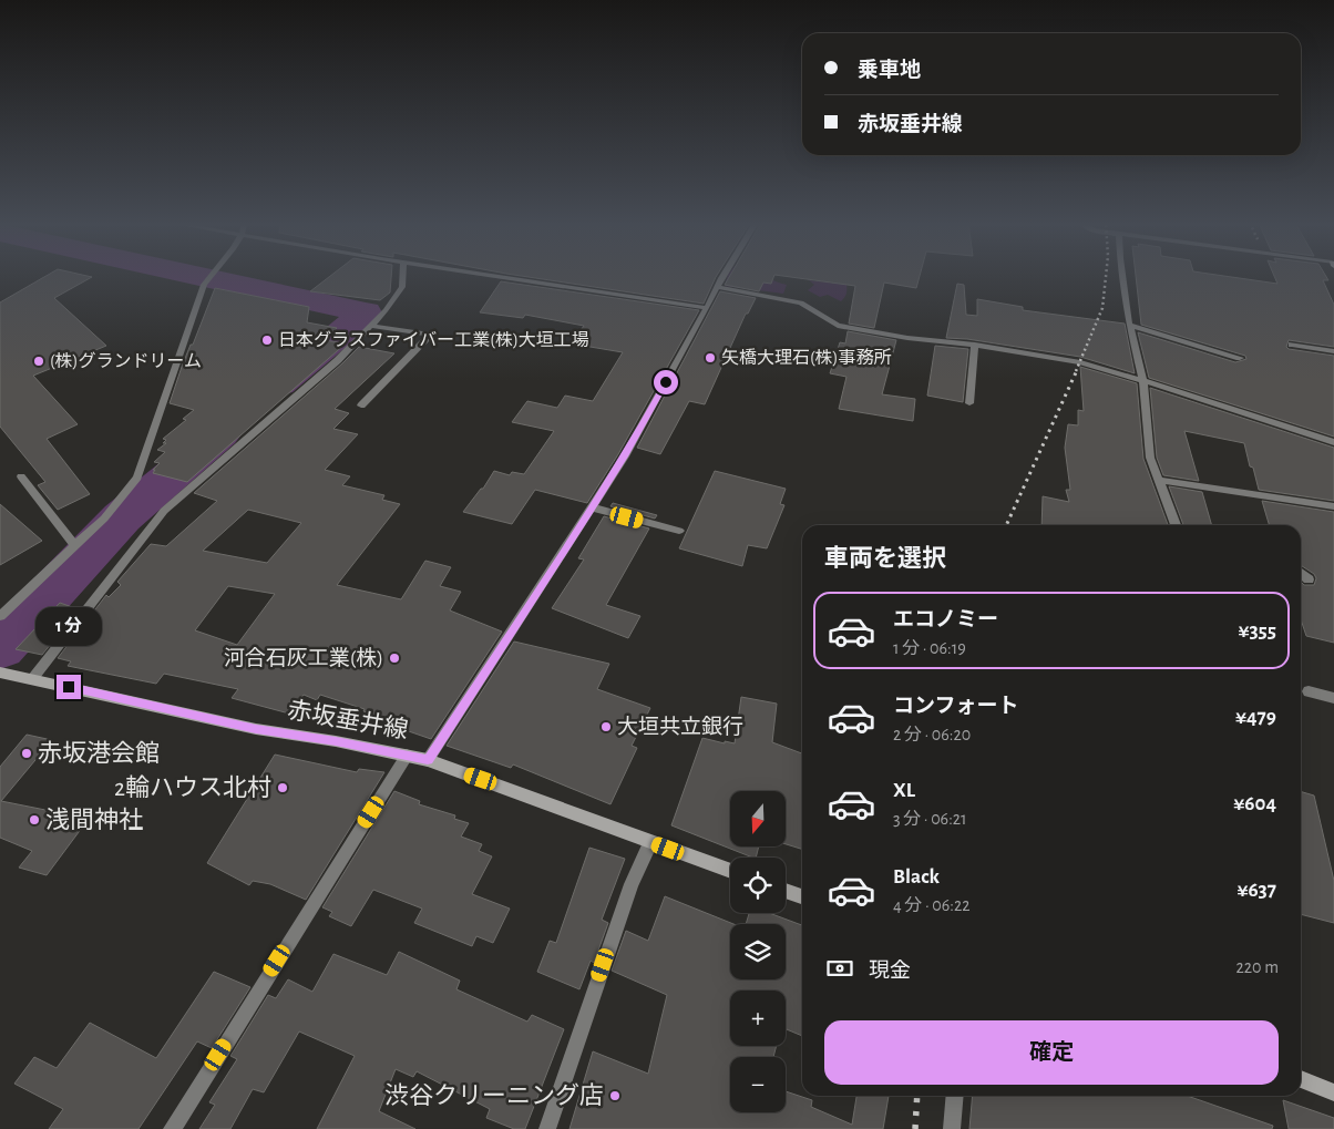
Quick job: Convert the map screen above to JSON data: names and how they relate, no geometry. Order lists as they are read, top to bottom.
{
  "streets": {
    "main road": ["赤坂垂井線"]
  },
  "places": [
    "日本グラスファイバー工業(株)大垣工場",
    "矢橋大理石(株)事務所",
    "(株)グランドリーム",
    "河合石灰工業(株)",
    "大垣共立銀行",
    "赤坂港会館",
    "2輪ハウス北村",
    "浅間神社",
    "渋谷クリーニング店"
  ],
  "north": "bottom",
  "page": {
    "banner": ["乗車地", "赤坂垂井線"],
    "heading": "車両を選択",
    "list": [
      {
        "name": "エコノミー",
        "note": "1 分 · 06:19",
        "value": "¥355"
      },
      {
        "name": "コンフォート",
        "note": "2 分 · 06:20",
        "value": "¥479"
      },
      {
        "name": "XL",
        "note": "3 分 · 06:21",
        "value": "¥604"
      },
      {
        "name": "Black",
        "note": "4 分 · 06:22",
        "value": "¥637"
      }
    ],
    "bubble": "1 分",
    "map_buttons": ["+", "−"],
    "pay": ["現金", "220 m"],
    "buttons": "確定"
  }
}
